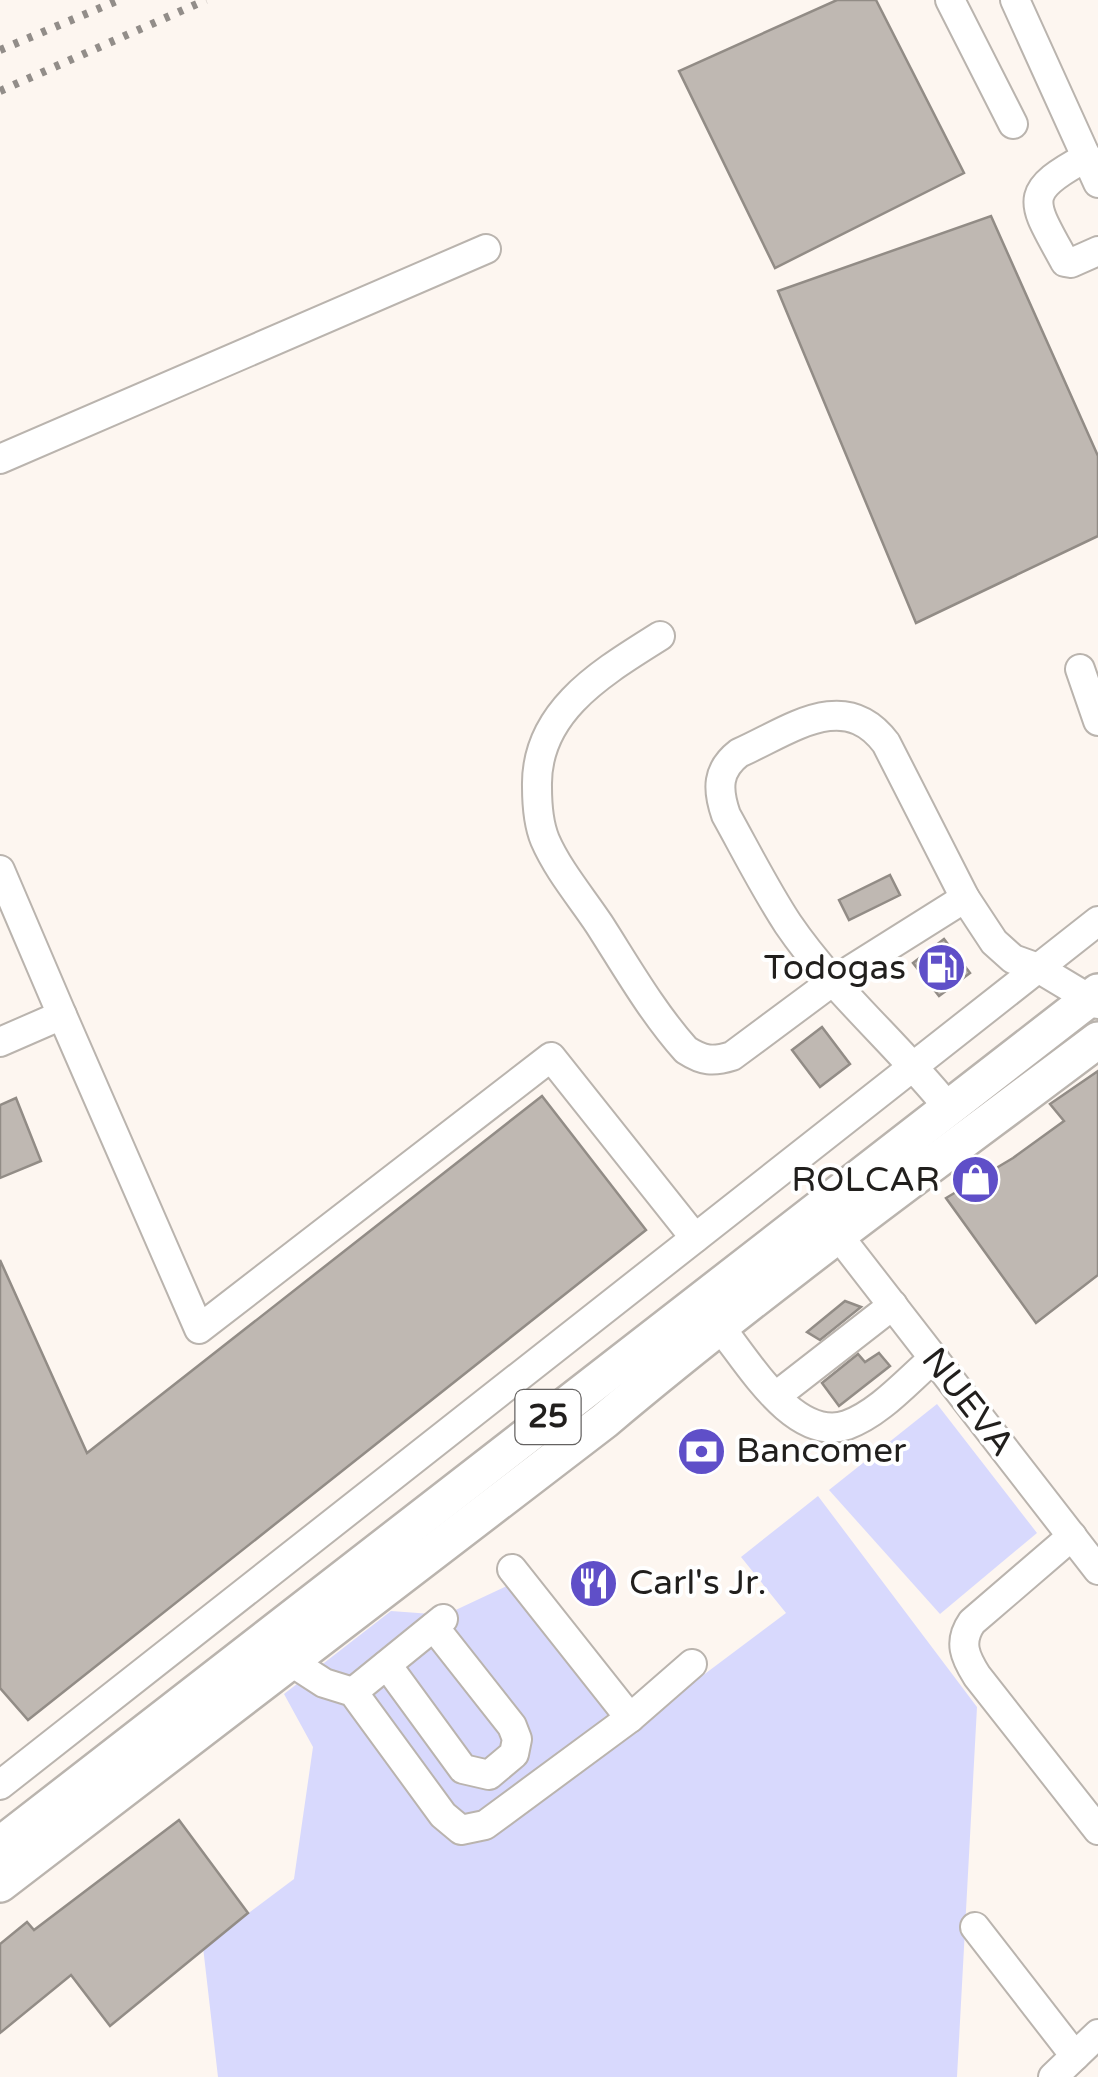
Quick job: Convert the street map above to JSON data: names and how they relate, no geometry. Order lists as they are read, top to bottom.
{
  "streets": {
    "main road": ["25"],
    "street": ["NUEVA"]
  },
  "crossings": [
    ["NUEVA", "25"]
  ],
  "places": {
    "fuel station": ["Todogas"],
    "shop": ["ROLCAR"],
    "bank": ["Bancomer"],
    "restaurant": ["Carl's Jr."]
  }
}
